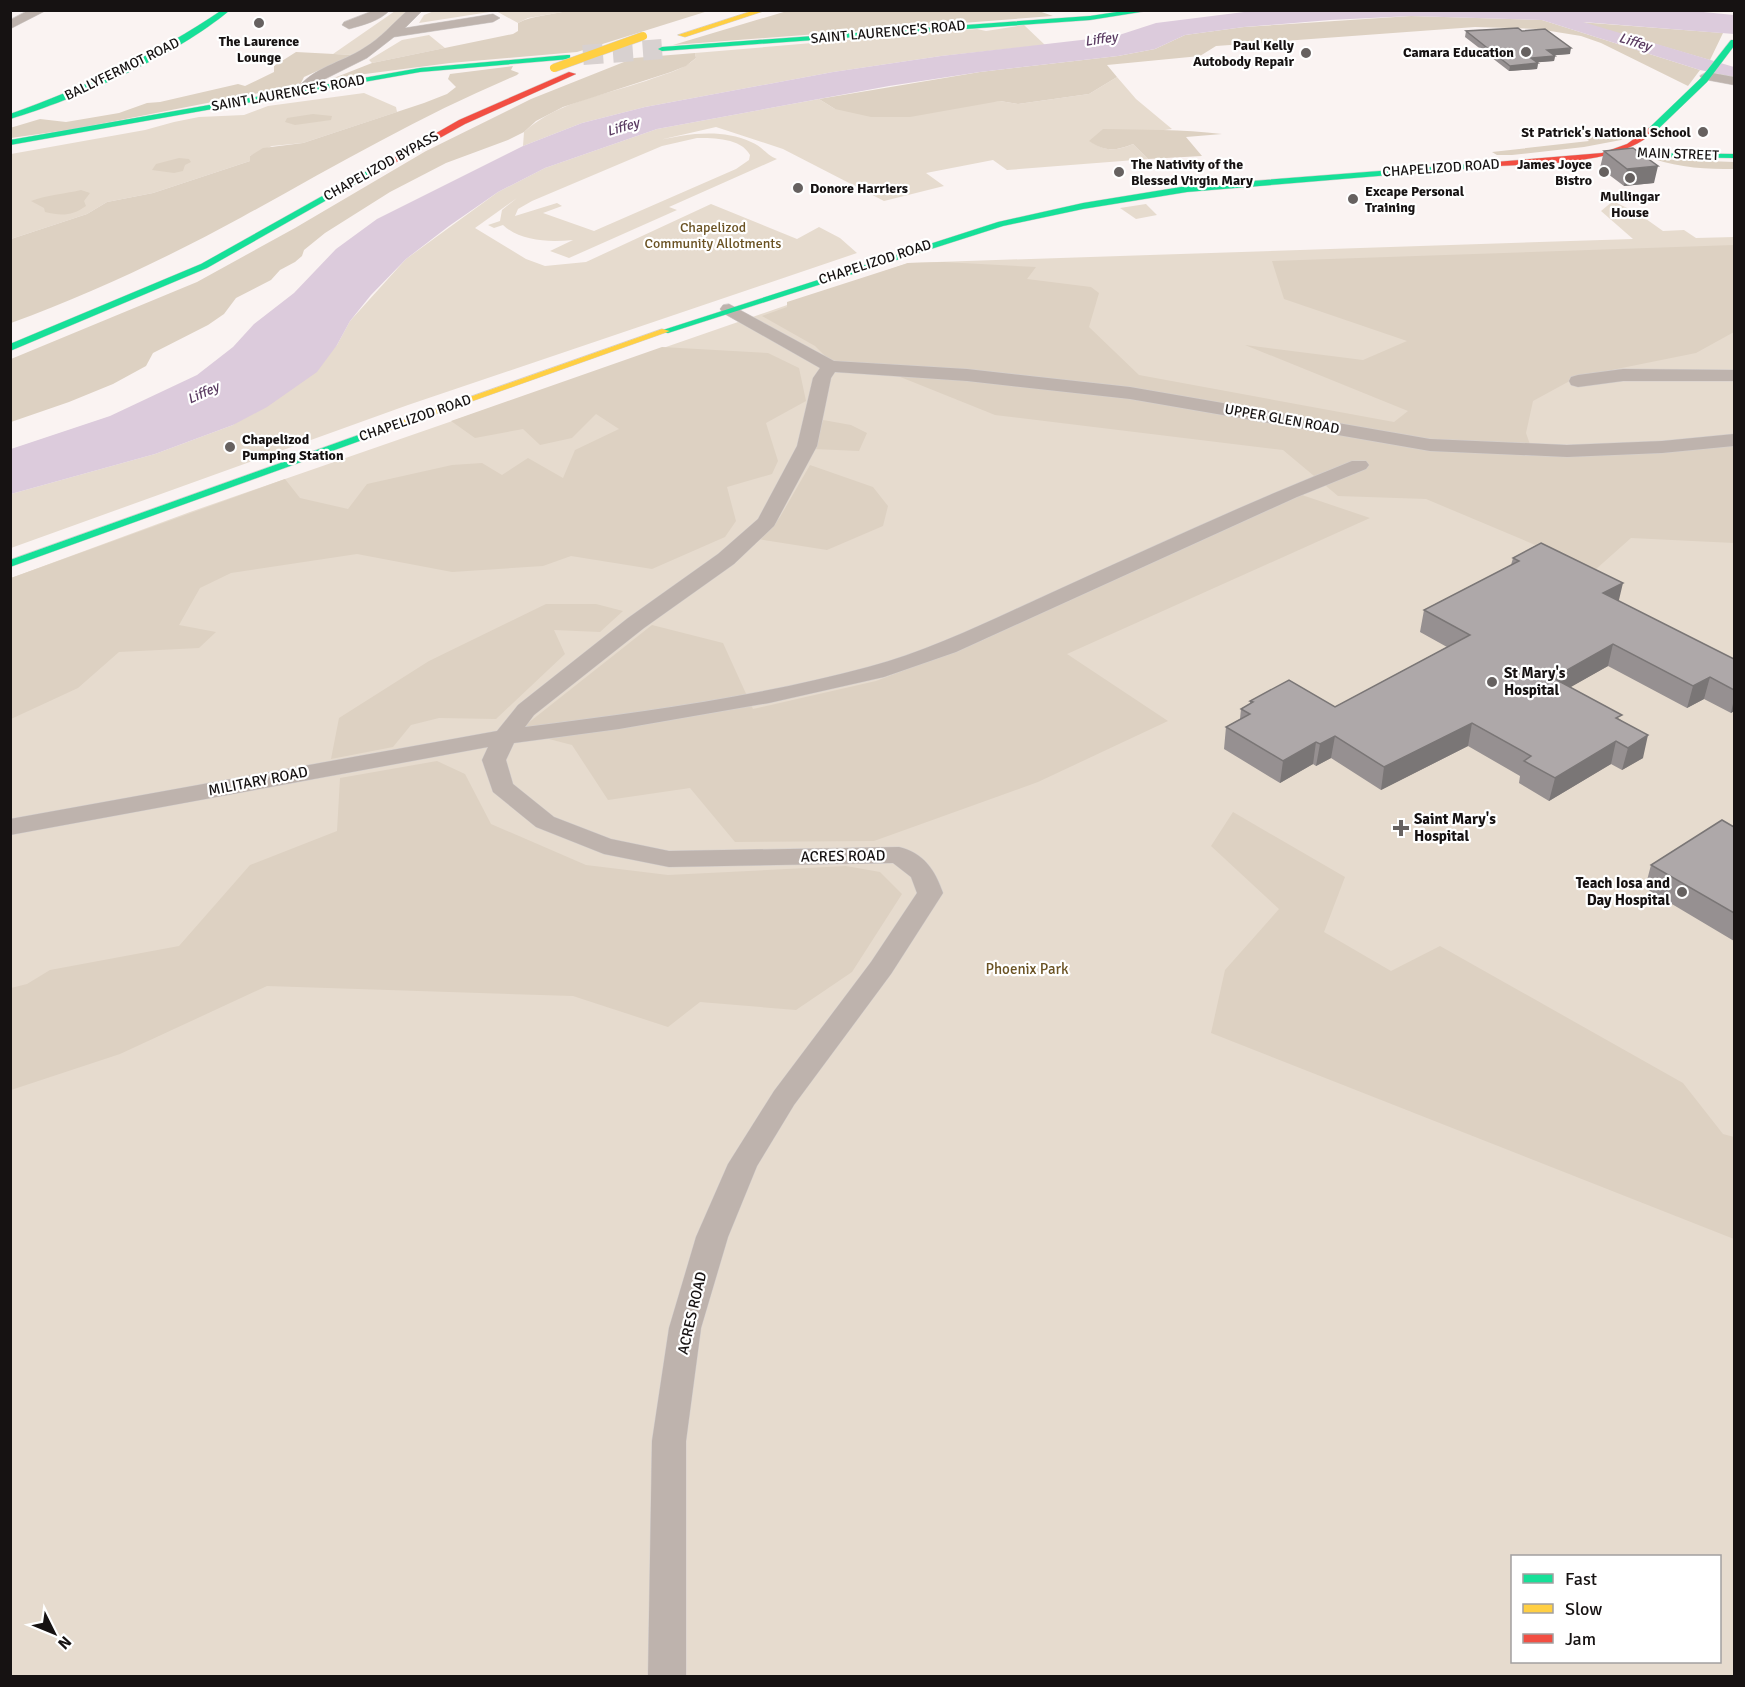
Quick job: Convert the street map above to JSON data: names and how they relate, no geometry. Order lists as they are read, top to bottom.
{
  "streets": {
    "main road": [
      "SAINT LAURENCE'S ROAD",
      "BALLYFERMOT ROAD",
      "MAIN STREET",
      "CHAPELIZOD BYPASS",
      "CHAPELIZOD ROAD"
    ],
    "street": ["UPPER GLEN ROAD", "MILITARY ROAD", "ACRES ROAD"]
  },
  "crossings": [
    ["SAINT LAURENCE'S ROAD", "CHAPELIZOD BYPASS"],
    ["MAIN STREET", "CHAPELIZOD ROAD"],
    ["UPPER GLEN ROAD", "ACRES ROAD"],
    ["MILITARY ROAD", "ACRES ROAD"]
  ],
  "water": ["Liffey"],
  "parks": ["Chapelizod Community Allotments", "Phoenix Park"],
  "places": {
    "other": [
      "The Laurence Lounge",
      "Camara Education",
      "Paul Kelly Autobody Repair",
      "St Patrick's National School",
      "The Nativity of the Blessed Virgin Mary",
      "James Joyce Bistro",
      "Mullingar House",
      "Donore Harriers",
      "Excape Personal Training",
      "Chapelizod Pumping Station",
      "St Mary's Hospital",
      "Teach Iosa and Day Hospital"
    ],
    "health": ["Saint Mary's Hospital"]
  },
  "legend": ["Fast", "Slow", "Jam"],
  "north": "bottom right"
}
